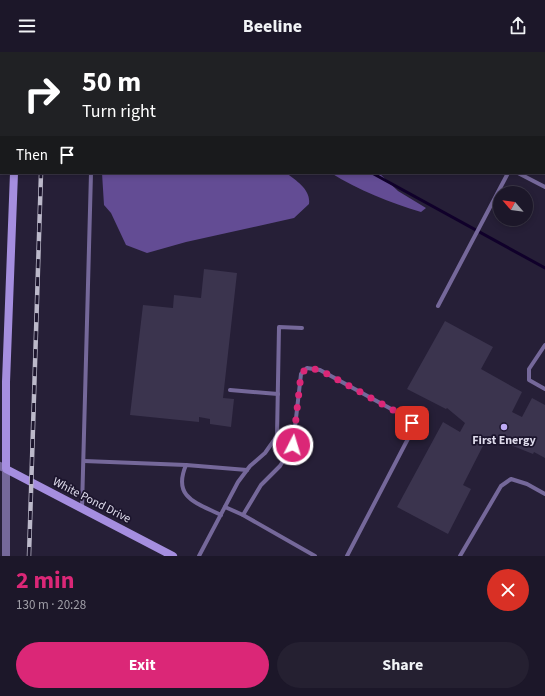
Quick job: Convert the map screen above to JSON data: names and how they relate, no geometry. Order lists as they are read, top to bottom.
{
  "streets": {
    "street": ["White Pond Drive"]
  },
  "places": ["First Energy"],
  "north": "top left",
  "page": {
    "header": "Beeline",
    "turn": ["50 m", "Turn right"],
    "then": "Then",
    "heading": ["2 min", "130 m · 20:28"],
    "buttons": ["Exit", "Share"]
  }
}
